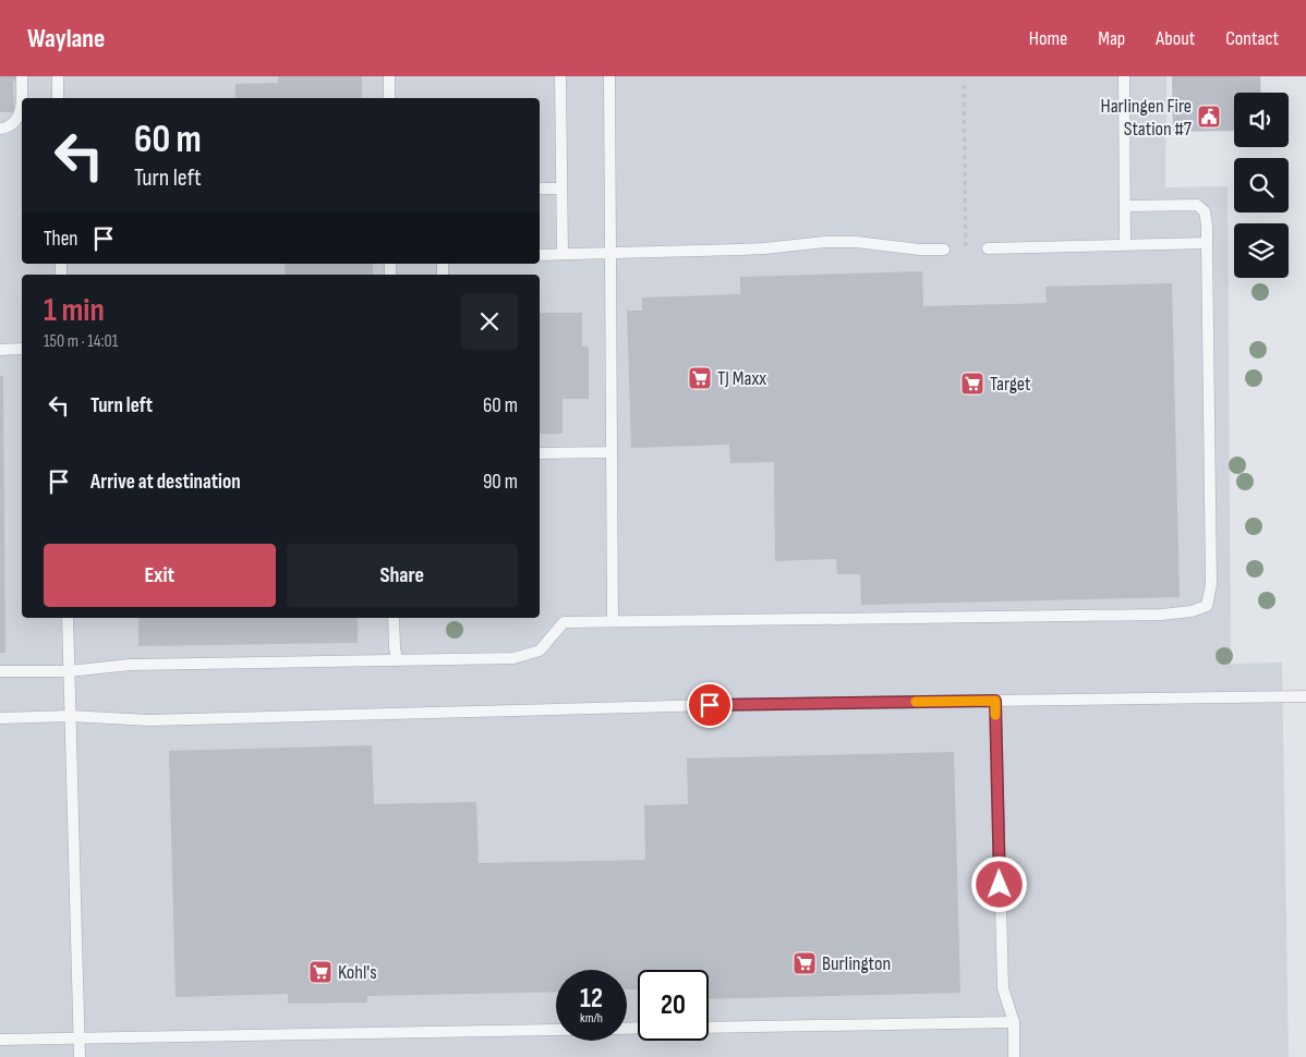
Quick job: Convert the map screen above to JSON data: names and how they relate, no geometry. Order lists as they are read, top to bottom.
{
  "places": {
    "public building": ["Harlingen Fire Station #7"],
    "supermarket": [
      "TJ Maxx",
      "Target",
      "Burlington",
      "Kohl's"
    ]
  },
  "page": {
    "header": "Waylane",
    "nav": [
      "Home",
      "Map",
      "About",
      "Contact"
    ],
    "turn": ["60 m", "Turn left"],
    "then": "Then",
    "heading": ["1 min", "150 m · 14:01"],
    "list": [
      {
        "name": "Turn left",
        "value": "60 m"
      },
      {
        "name": "Arrive at destination",
        "value": "90 m"
      }
    ],
    "buttons": ["Exit", "Share"],
    "speed": "12 km/h",
    "limit": "20"
  }
}
